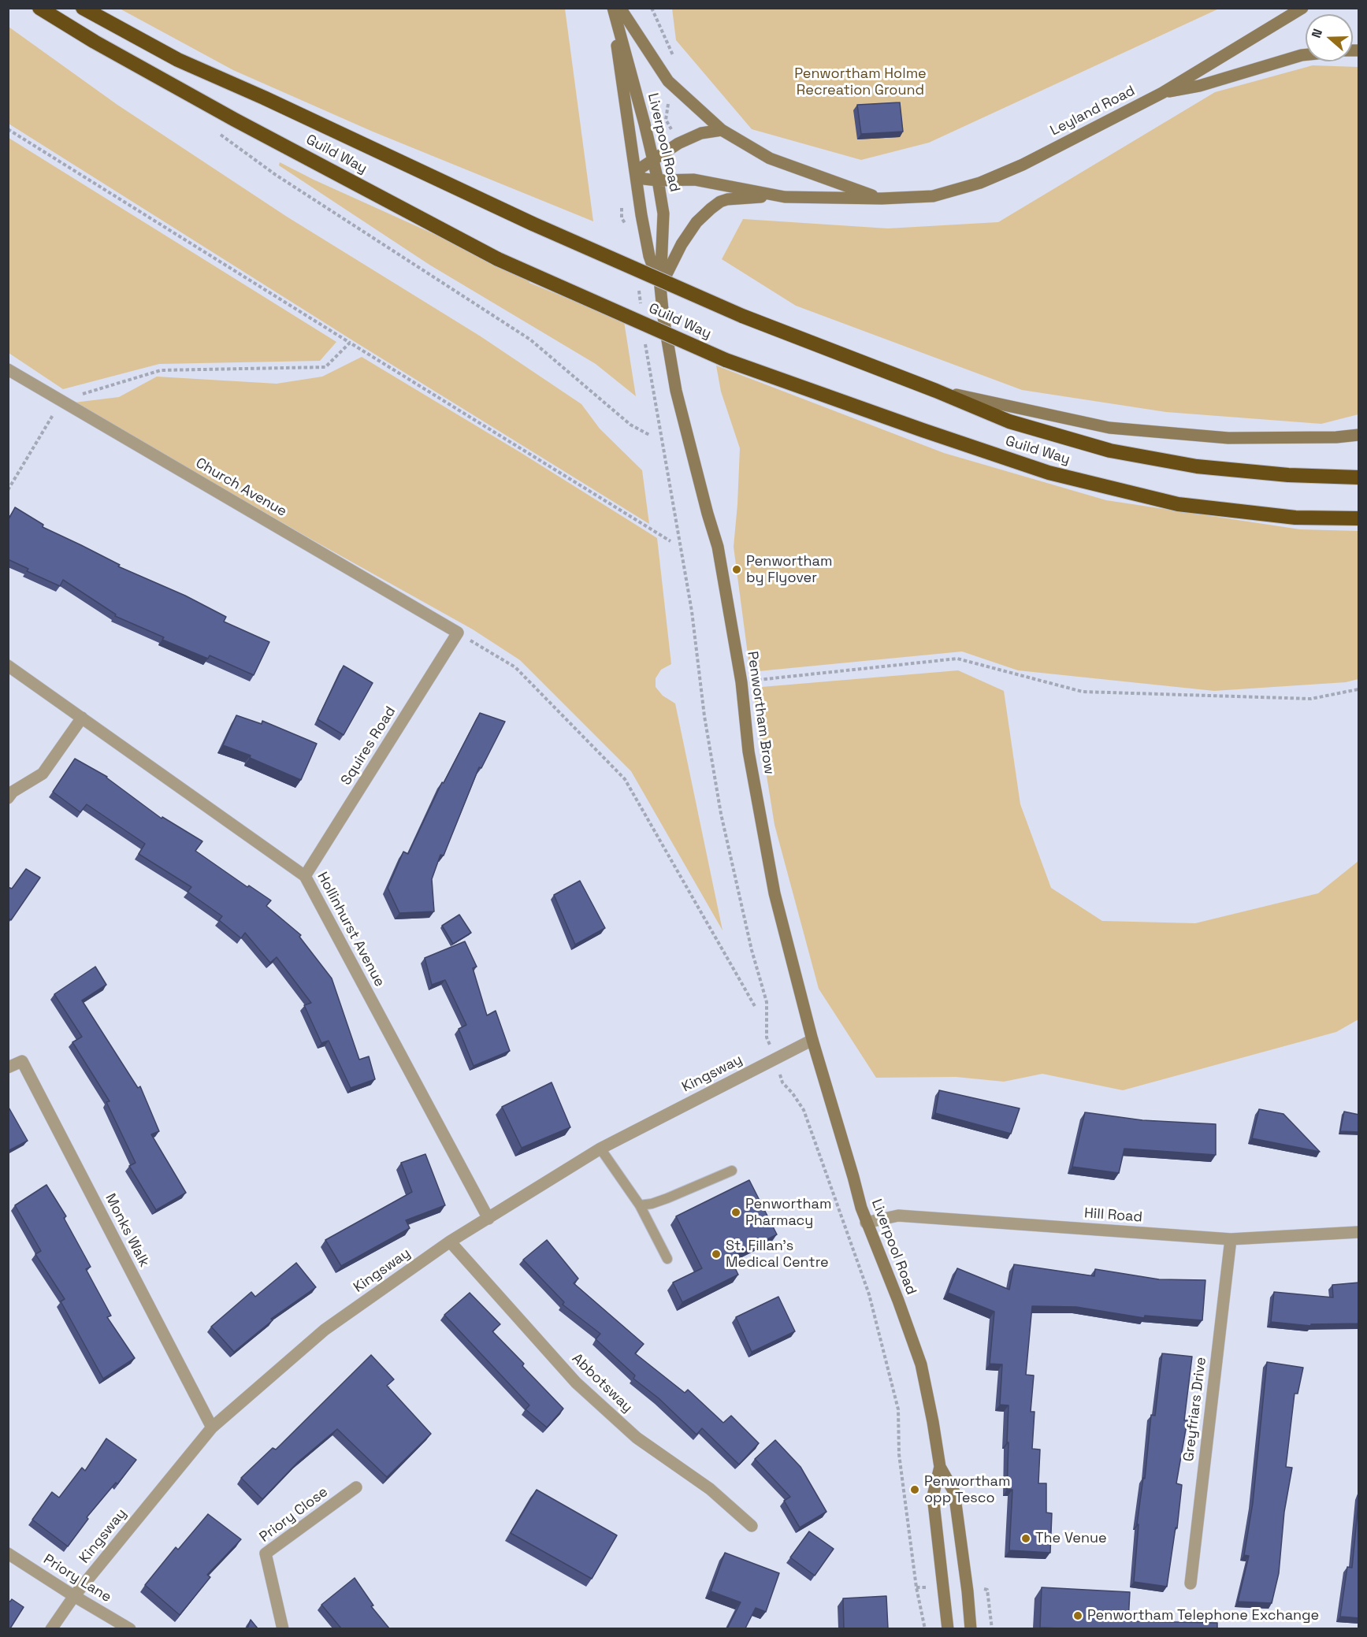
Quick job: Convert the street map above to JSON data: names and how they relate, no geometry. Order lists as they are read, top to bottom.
{
  "streets": {
    "highway": ["Guild Way"],
    "street": [
      "Leyland Road",
      "Liverpool Road",
      "Church Avenue",
      "Penwortham Brow",
      "Squires Road",
      "Hollinhurst Avenue",
      "Kingsway",
      "Hill Road",
      "Monks Walk",
      "Abbotsway",
      "Greyfriars Drive",
      "Priory Close",
      "Priory Lane"
    ]
  },
  "crossings": [
    ["Leyland Road", "Liverpool Road"],
    ["Liverpool Road", "Penwortham Brow"],
    ["Liverpool Road", "Kingsway"],
    ["Liverpool Road", "Hill Road"],
    ["Church Avenue", "Squires Road"],
    ["Penwortham Brow", "Kingsway"],
    ["Squires Road", "Hollinhurst Avenue"],
    ["Hollinhurst Avenue", "Kingsway"],
    ["Kingsway", "Monks Walk"],
    ["Kingsway", "Abbotsway"],
    ["Kingsway", "Priory Lane"],
    ["Hill Road", "Greyfriars Drive"]
  ],
  "parks": ["Penwortham Holme Recreation Ground"],
  "places": [
    "Penwortham by Flyover",
    "Penwortham Pharmacy",
    "St. Fillan's Medical Centre",
    "Penwortham opp Tesco",
    "The Venue",
    "Penwortham Telephone Exchange"
  ],
  "north": "left"
}
